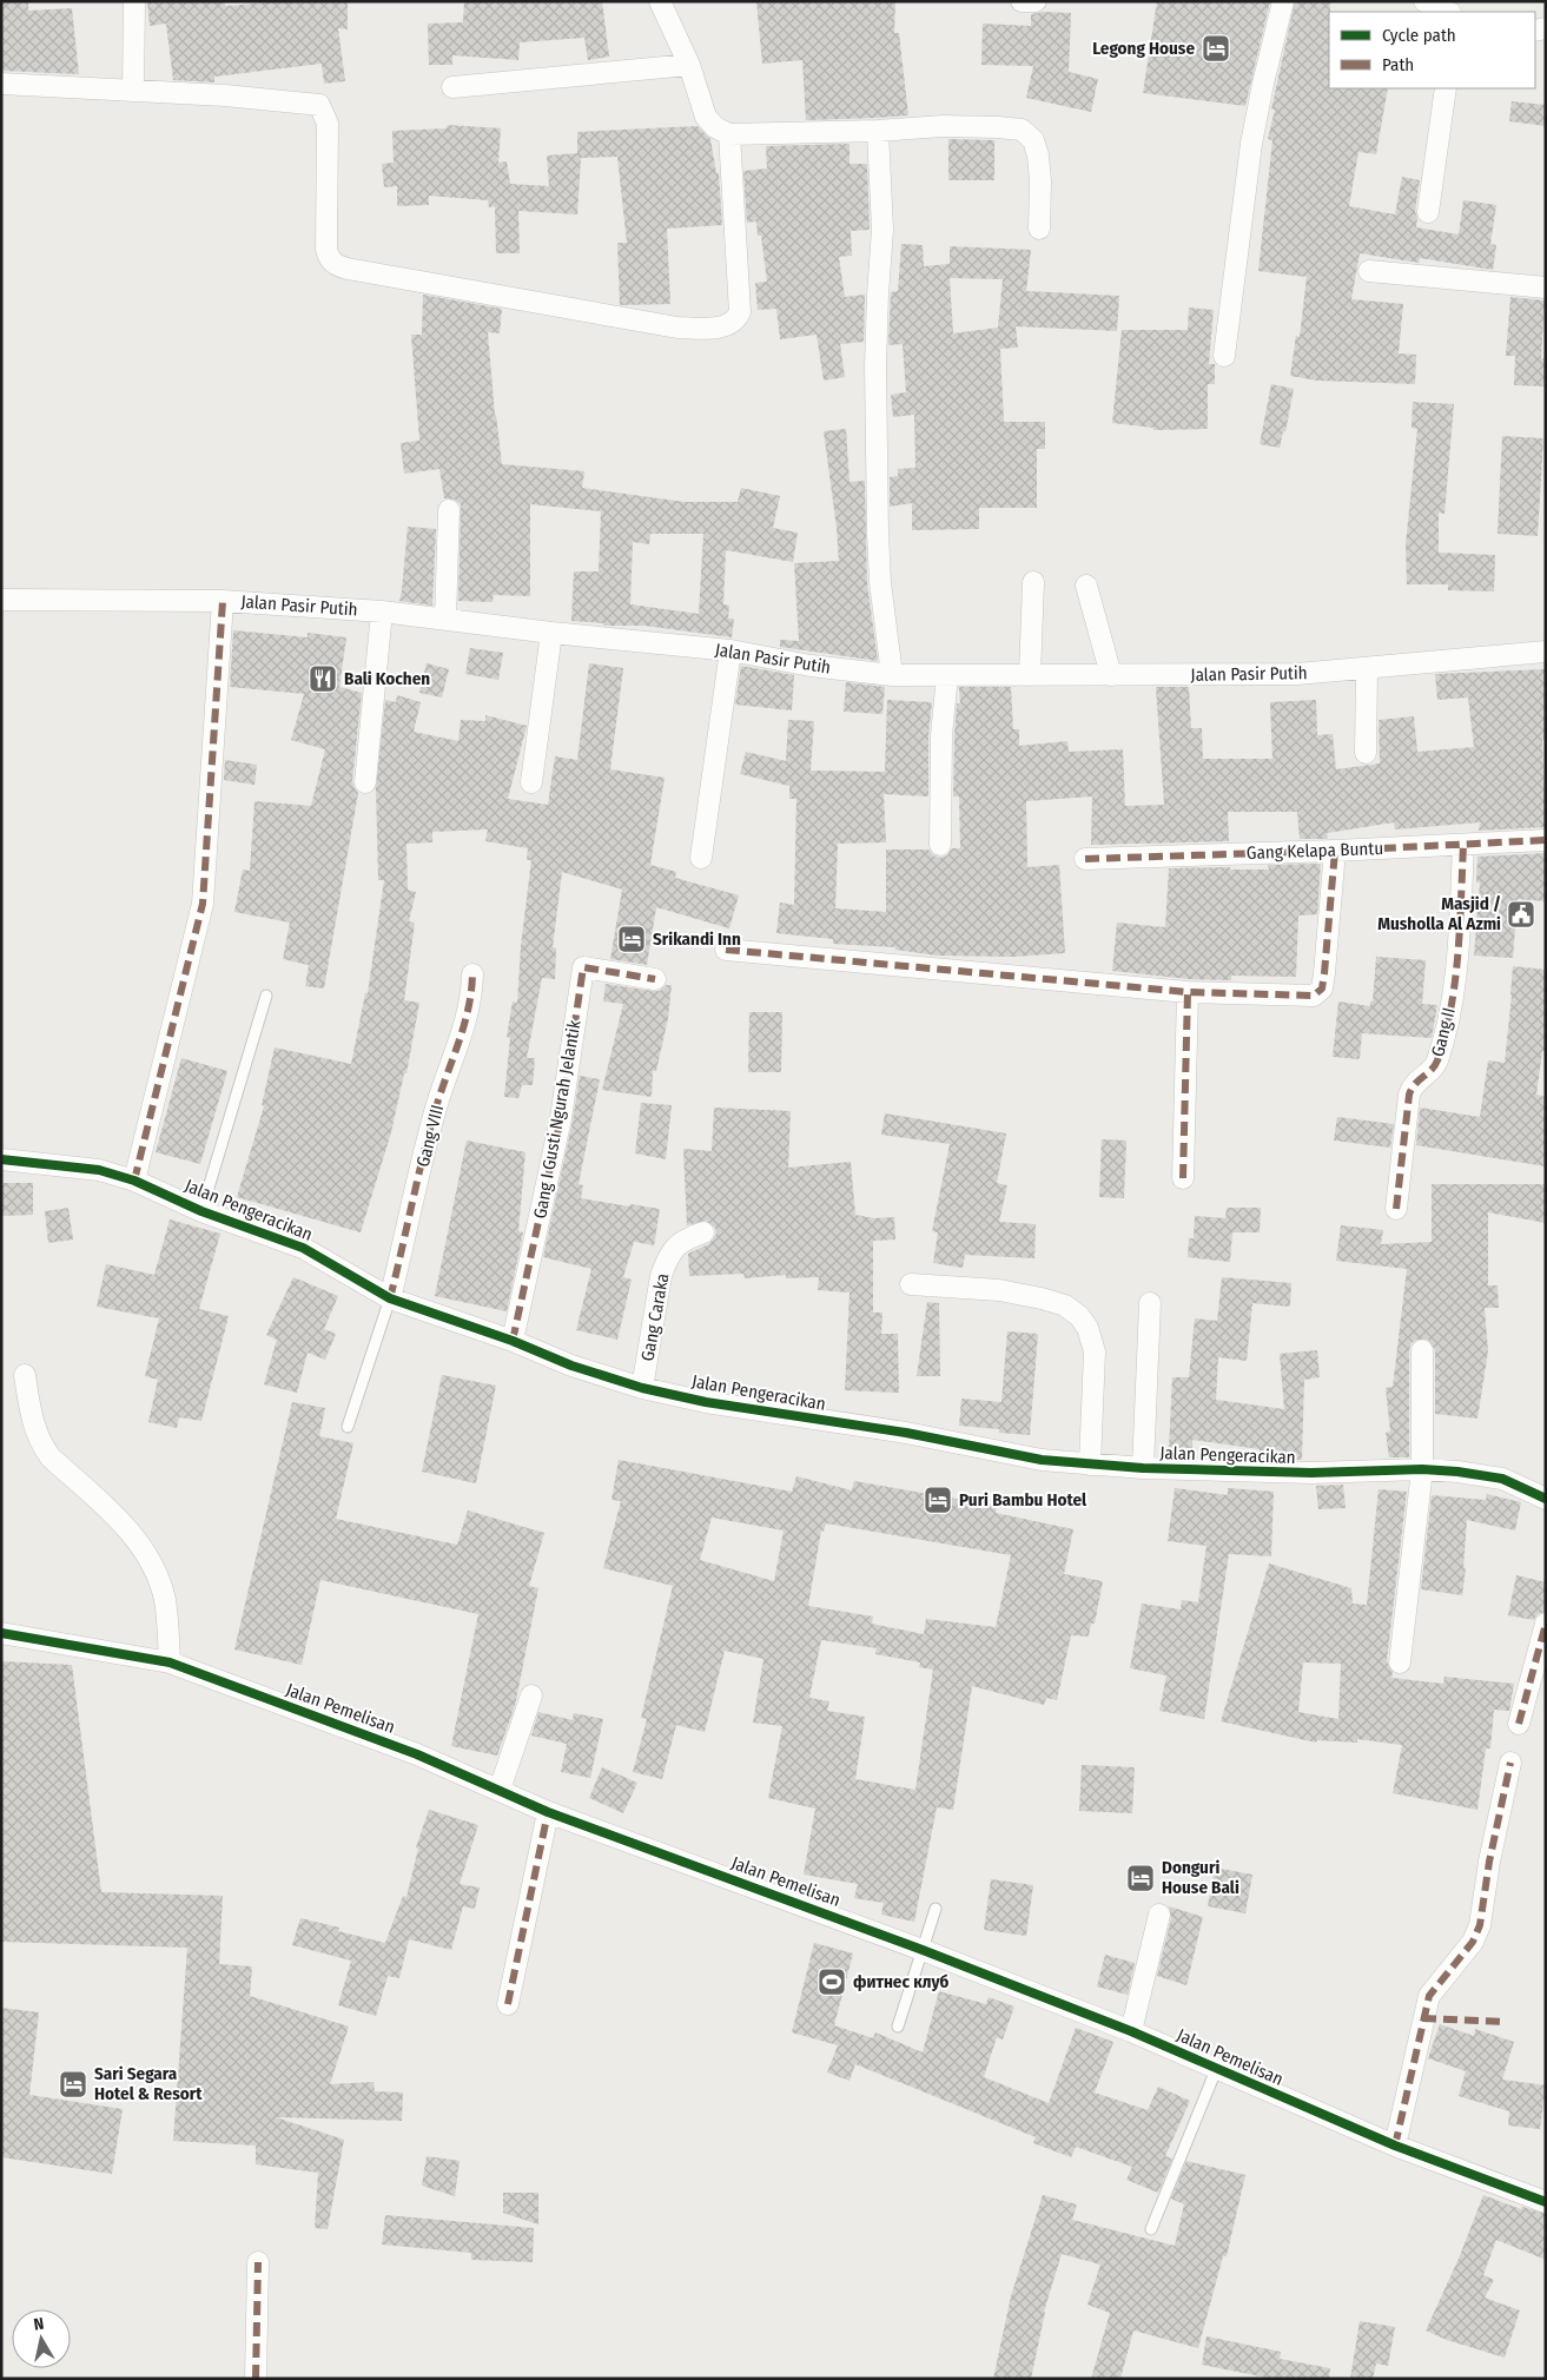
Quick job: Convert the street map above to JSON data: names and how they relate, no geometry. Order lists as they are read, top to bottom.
{
  "streets": {
    "street": [
      "Jalan Pasir Putih",
      "Gang Kelapa Buntu",
      "Gang II",
      "Gang I Gusti Ngurah Jelantik",
      "Gang VIII",
      "Jalan Pengeracikan",
      "Gang Caraka",
      "Jalan Pemelisan"
    ]
  },
  "crossings": [
    ["Gang Kelapa Buntu", "Gang II"],
    ["Gang I Gusti Ngurah Jelantik", "Jalan Pengeracikan"],
    ["Gang VIII", "Jalan Pengeracikan"],
    ["Jalan Pengeracikan", "Gang Caraka"]
  ],
  "places": {
    "hotel": [
      "Legong House",
      "Srikandi Inn",
      "Puri Bambu Hotel",
      "Donguri House Bali",
      "Sari Segara Hotel & Resort"
    ],
    "restaurant": ["Bali Kochen"],
    "public building": ["Masjid / Musholla Al Azmi"],
    "sports": ["фитнес клуб"]
  },
  "legend": ["Cycle path", "Path"],
  "north": "top"
}
